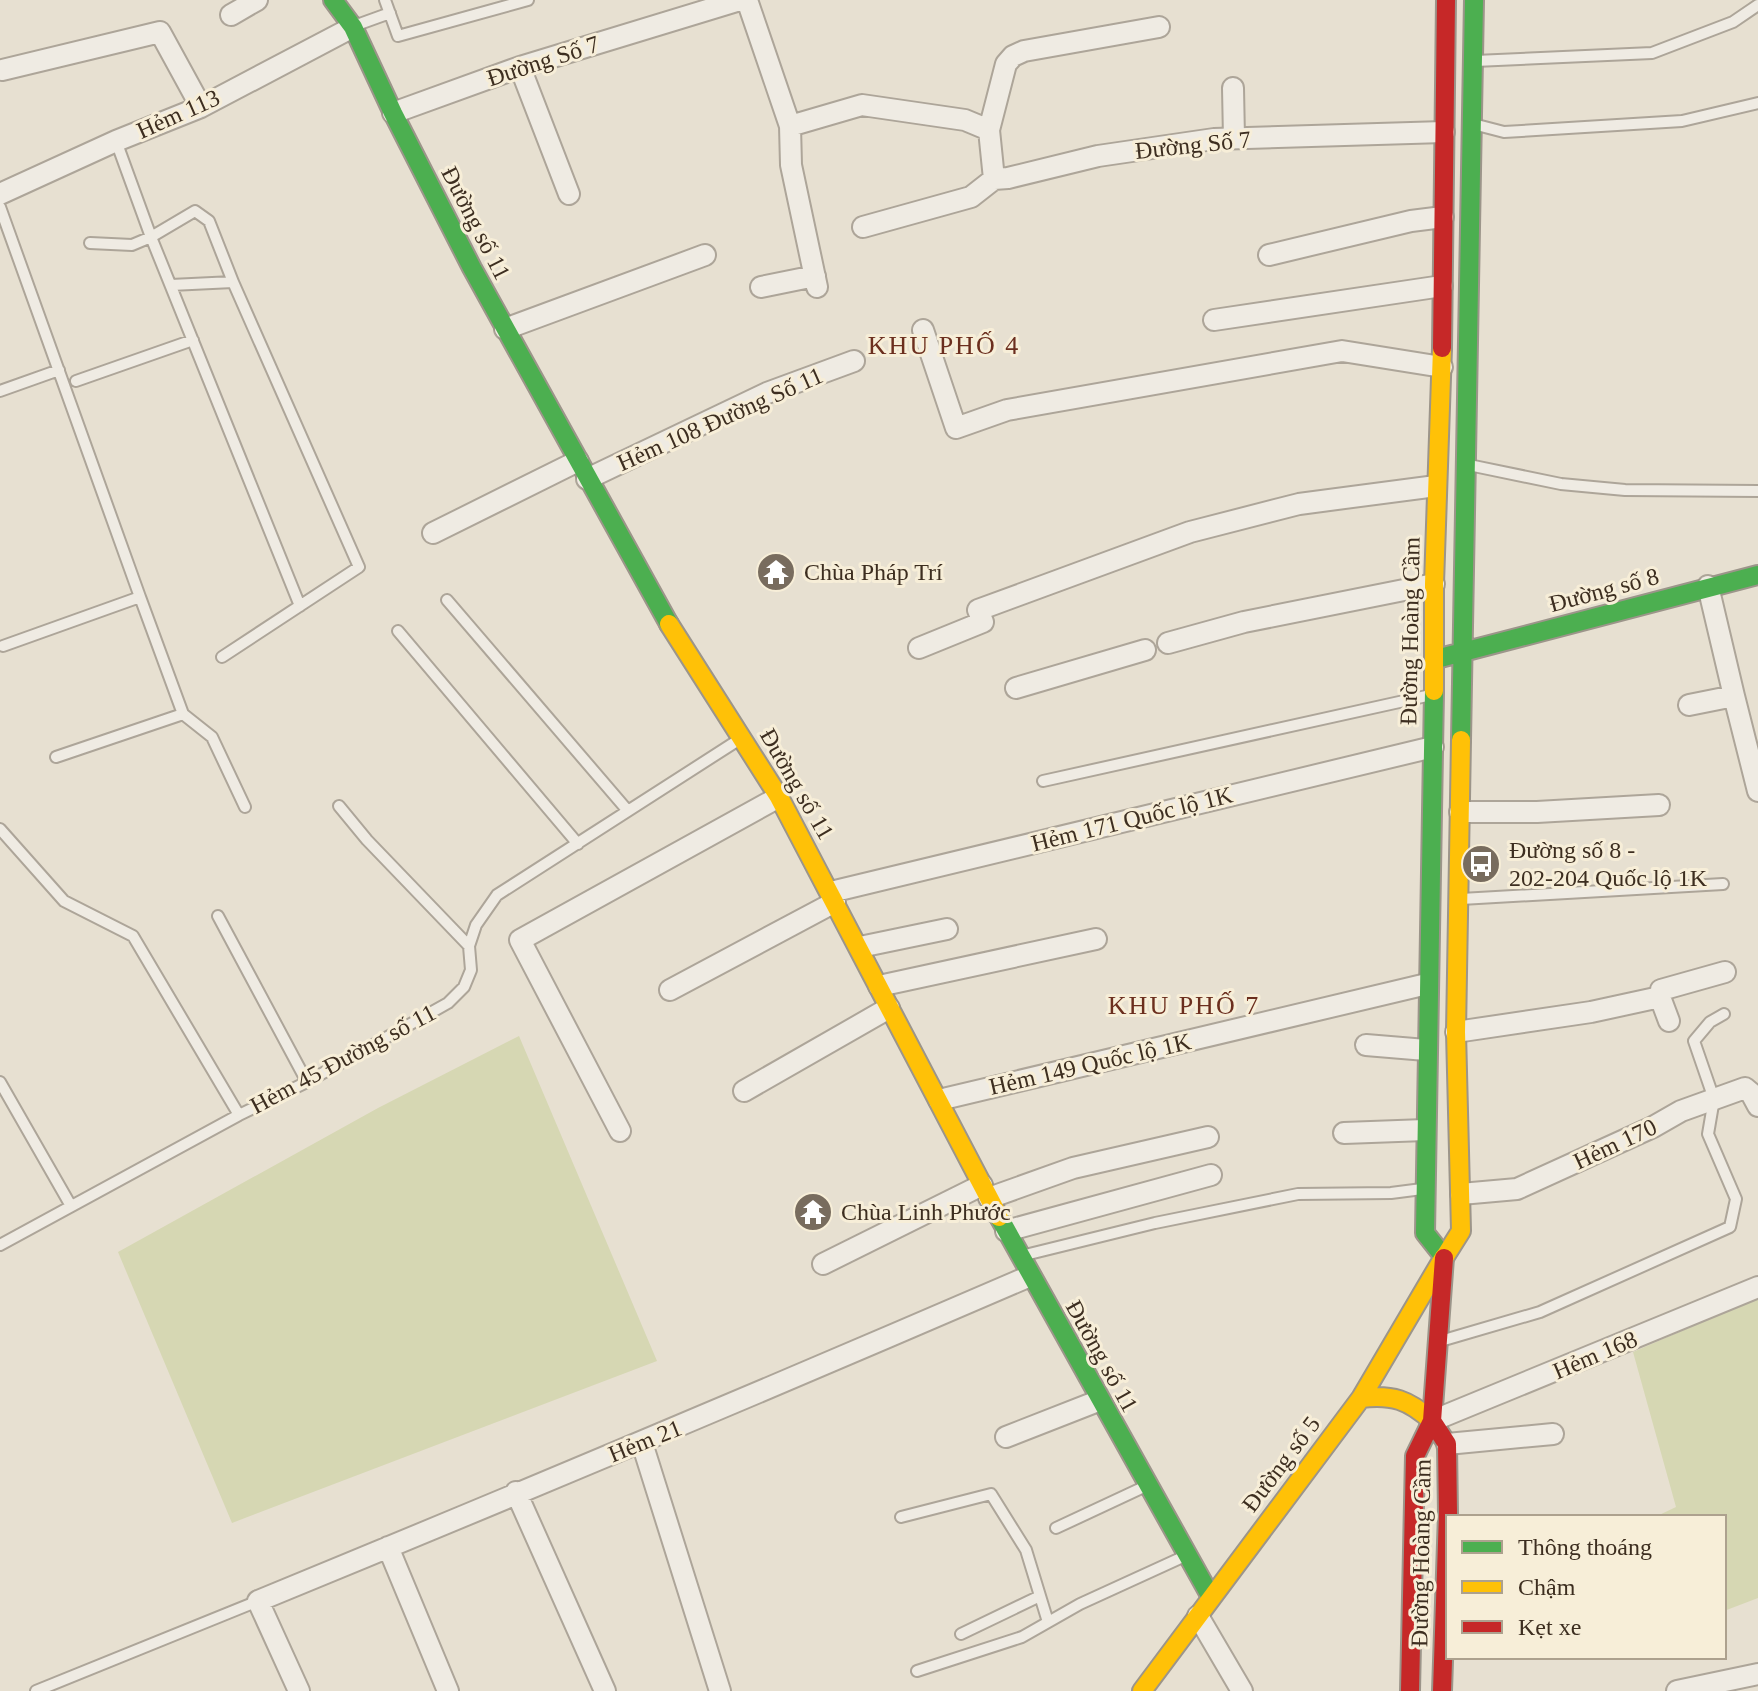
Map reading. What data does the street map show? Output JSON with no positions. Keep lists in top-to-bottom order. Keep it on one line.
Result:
{"streets":{"main road":["Đường số 11","Đường số 8","Đường Hoàng Cầm","Đường số 5"],"street":["Đường Số 7","Hẻm 113","Hẻm 108 Đường Số 11","Hẻm 171 Quốc lộ 1K","Hẻm 149 Quốc lộ 1K","Hẻm 170","Hẻm 168","Hẻm 21"],"lane":["Hẻm 45 Đường số 11"]},"crossings":[["Đường Số 7","Đường số 11"],["Đường Số 7","Đường Hoàng Cầm"],["Hẻm 113","Đường số 11"],["Đường số 11","Hẻm 108 Đường Số 11"],["Đường số 11","Hẻm 171 Quốc lộ 1K"],["Đường số 11","Hẻm 45 Đường số 11"],["Đường số 11","Hẻm 149 Quốc lộ 1K"],["Đường số 11","Hẻm 21"],["Đường số 11","Đường số 5"],["Đường số 8","Đường Hoàng Cầm"],["Đường Hoàng Cầm","Hẻm 171 Quốc lộ 1K"],["Đường Hoàng Cầm","Hẻm 149 Quốc lộ 1K"],["Đường Hoàng Cầm","Hẻm 170"],["Đường Hoàng Cầm","Hẻm 168"],["Đường Hoàng Cầm","Đường số 5"]],"districts":["KHU PHỐ 4","KHU PHỐ 7"],"places":{"temple":["Chùa Pháp Trí","Chùa Linh Phước"],"bus stop":["Đường số 8 - 202-204 Quốc lộ 1K"]},"legend":["Thông thoáng","Chậm","Kẹt xe"]}
